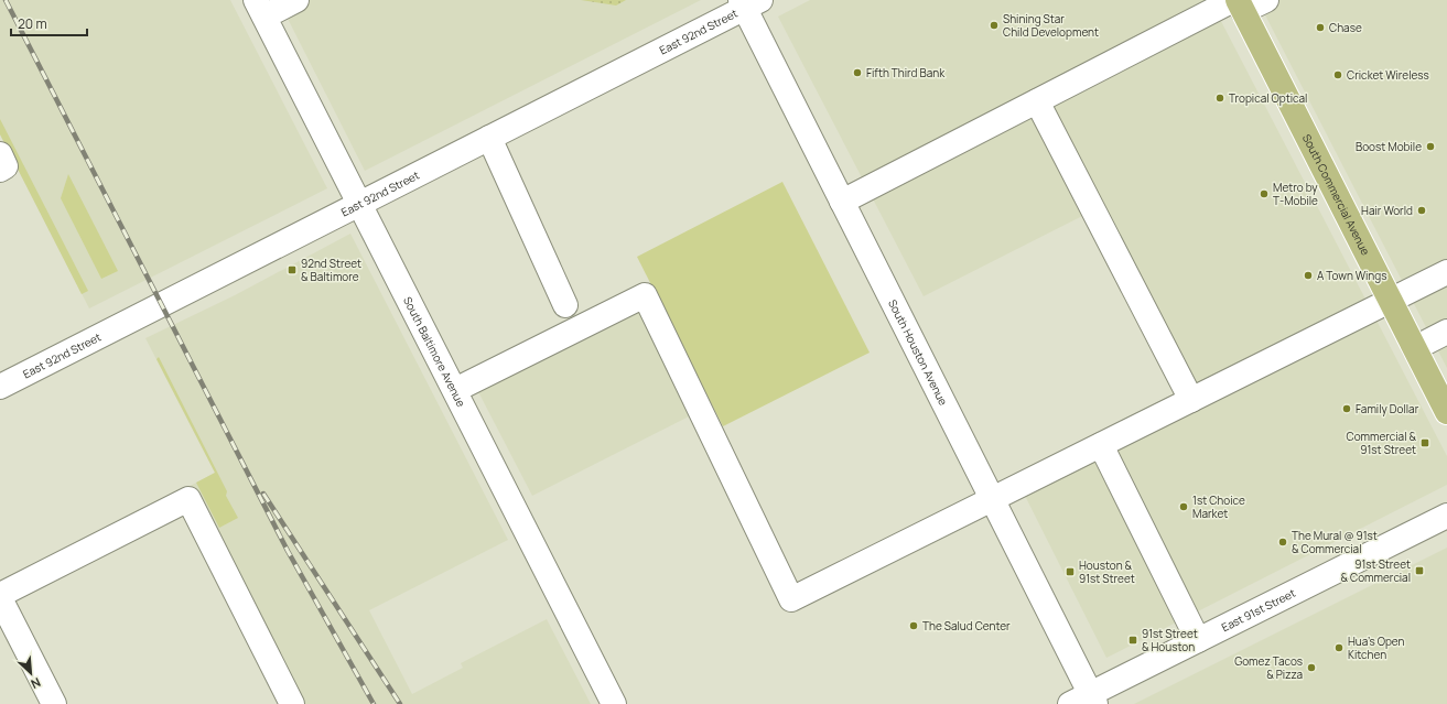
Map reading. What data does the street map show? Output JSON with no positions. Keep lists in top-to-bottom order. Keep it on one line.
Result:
{"streets":{"main road":["South Commercial Avenue"],"street":["East 92nd Street","South Baltimore Avenue","South Houston Avenue","East 91st Street"]},"crossings":[["East 92nd Street","South Baltimore Avenue"],["East 92nd Street","South Houston Avenue"],["South Houston Avenue","East 91st Street"]],"places":{"other":["Shining Star Child Development","Chase","Fifth Third Bank","Cricket Wireless","Tropical Optical","Boost Mobile","Metro by T-Mobile","Hair World","A Town Wings","Family Dollar","1st Choice Market","The Mural @ 91st & Commercial","The Salud Center","Hua's Open Kitchen","Gomez Tacos & Pizza"],"transit":["92nd Street & Baltimore","Commercial & 91st Street","91st Street & Commercial","Houston & 91st Street","91st Street & Houston"]},"scale_bar":"20 m","north":"bottom right"}
